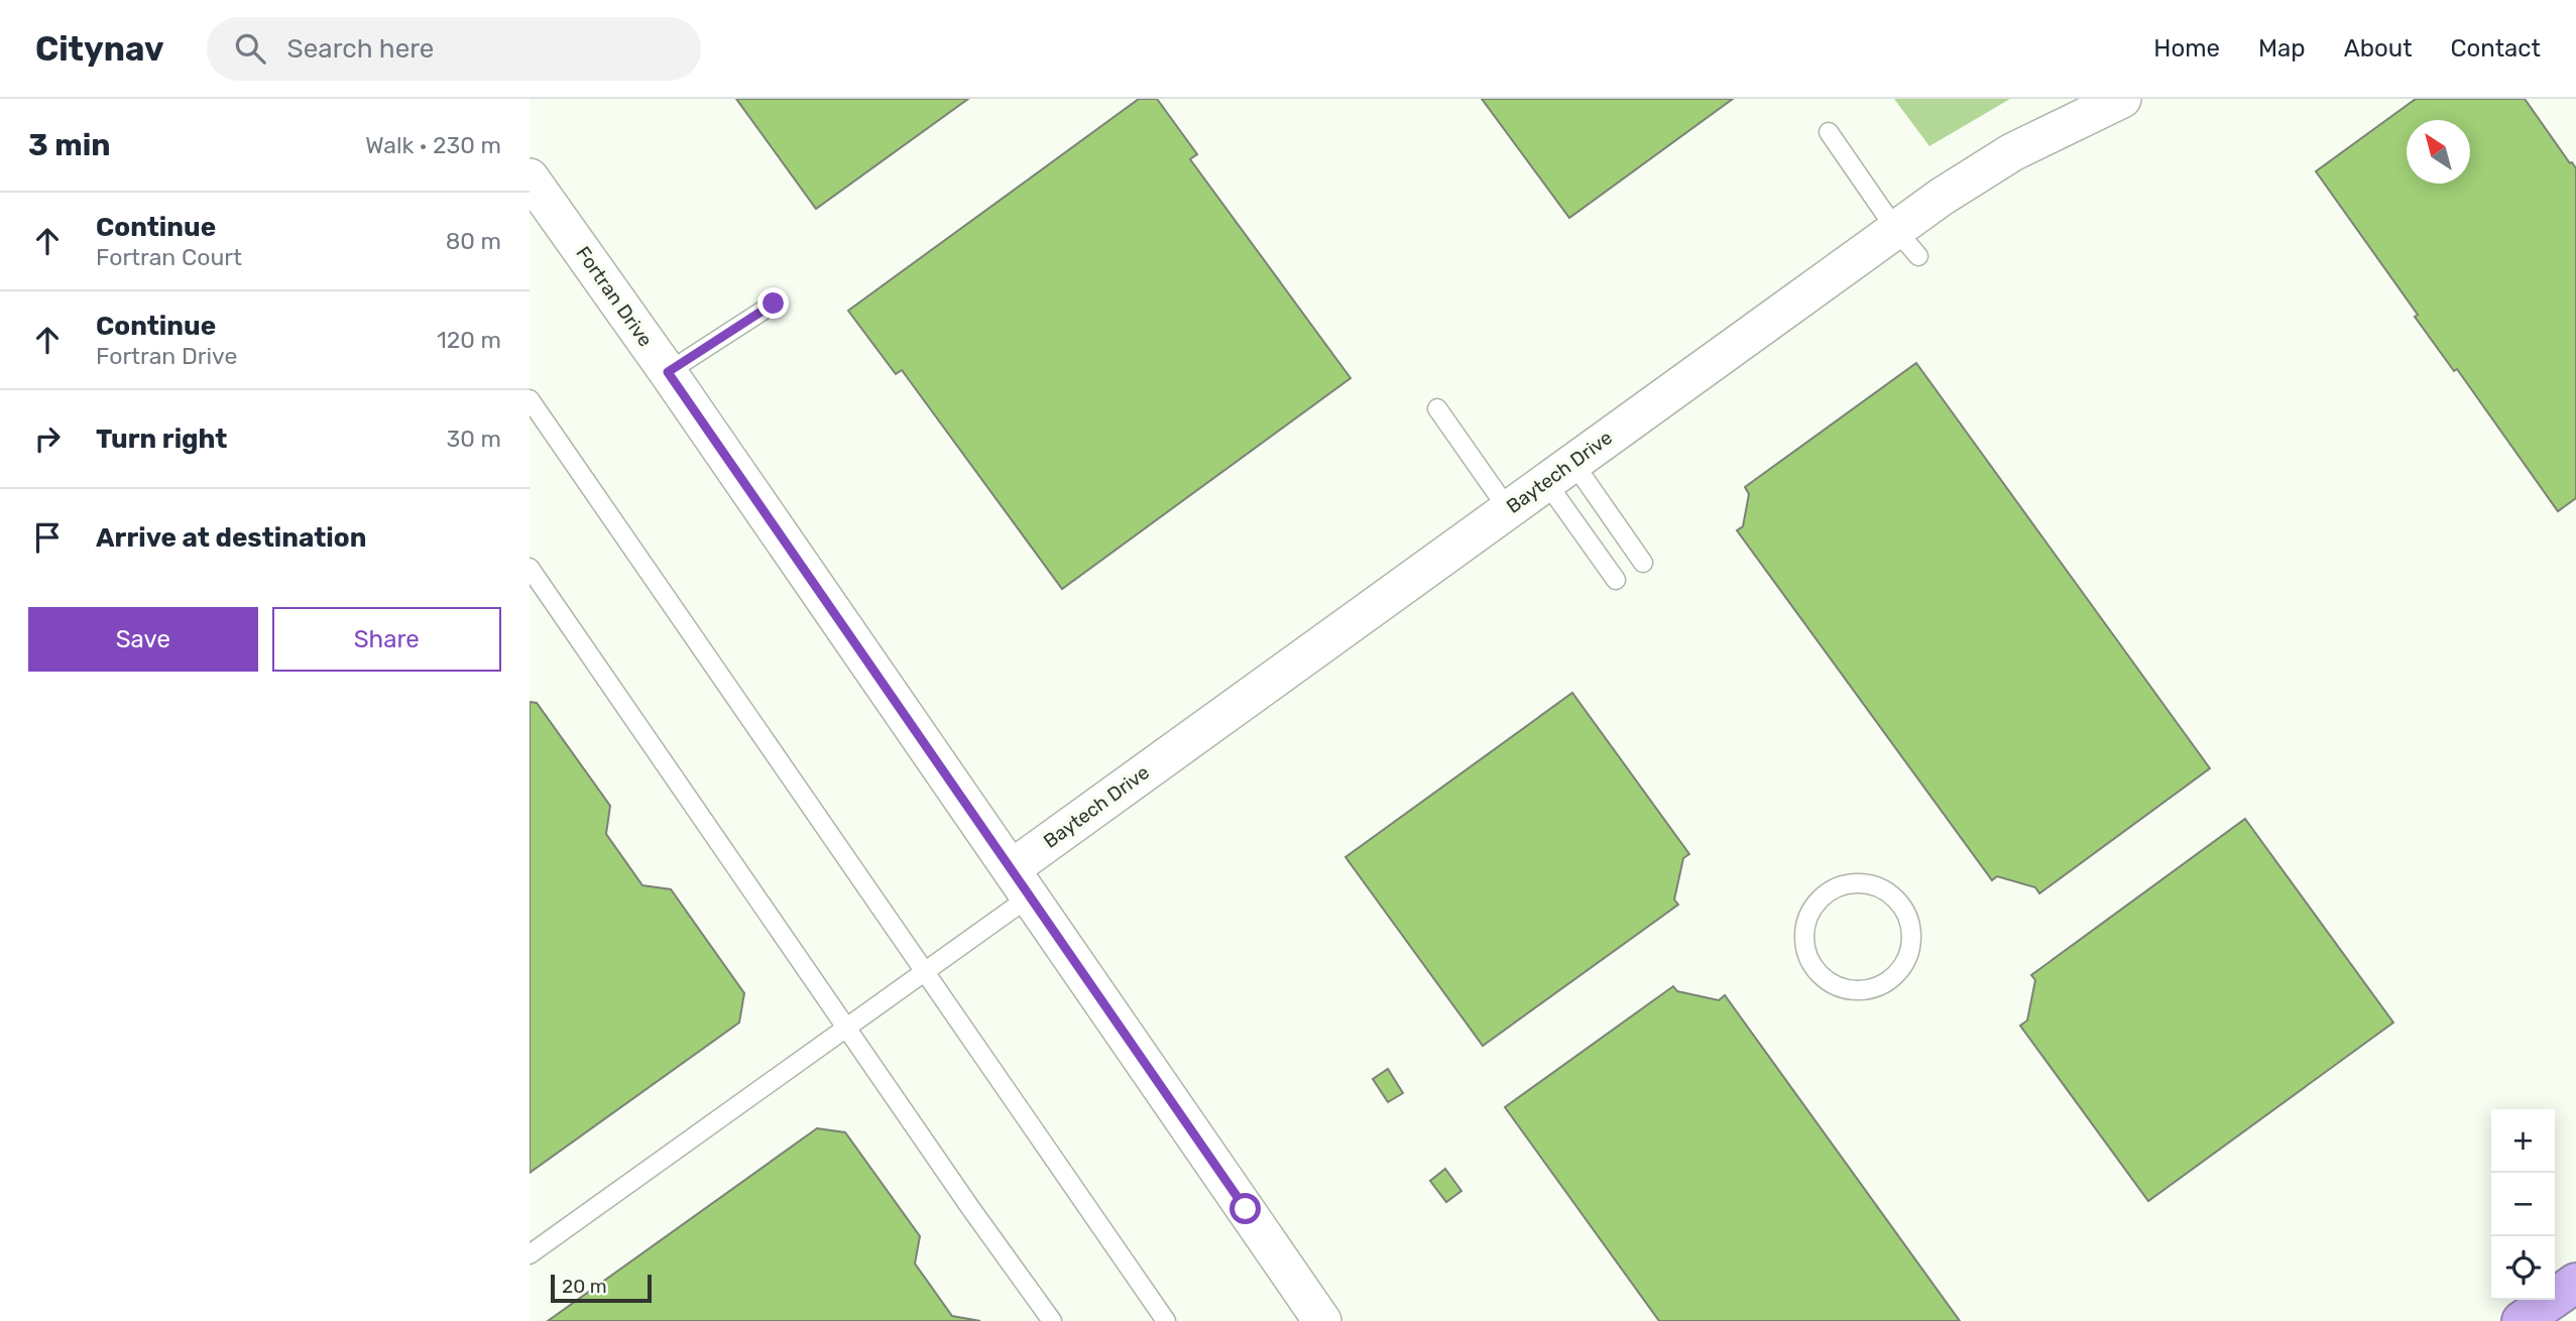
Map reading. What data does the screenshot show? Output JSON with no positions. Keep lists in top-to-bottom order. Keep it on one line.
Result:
{"streets":{"street":["Fortran Drive","Baytech Drive"]},"crossings":[["Fortran Drive","Baytech Drive"]],"scale_bar":"20 m","north":"top left","page":{"header":"Citynav","search":"Search here","nav":["Home","Map","About","Contact"],"heading":["3 min","Walk · 230 m"],"list":[["Continue","Fortran Court","80 m"],["Continue","Fortran Drive","120 m"],["Turn right","30 m"],"Arrive at destination"],"buttons":["Save","Share"],"map_buttons":["+","−"],"scale":"20 m"}}
